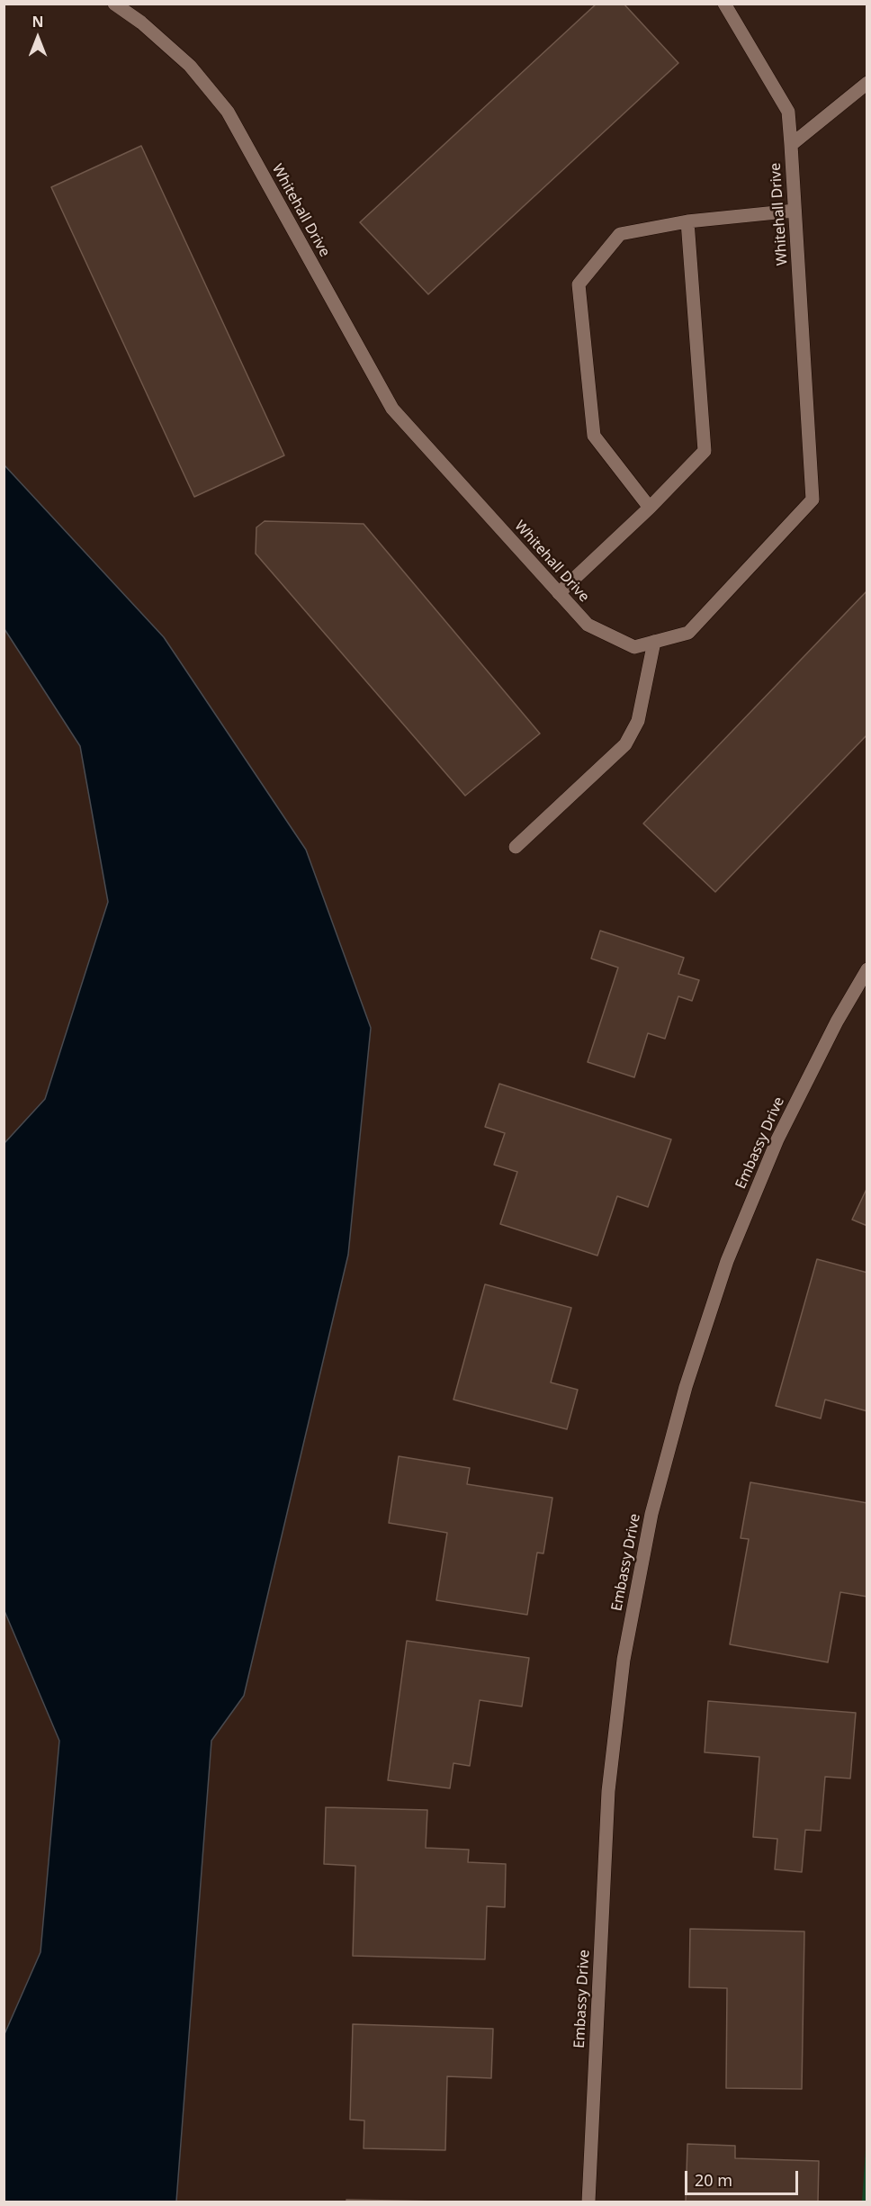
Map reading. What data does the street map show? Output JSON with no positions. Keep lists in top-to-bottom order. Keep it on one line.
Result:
{"streets":{"street":["Whitehall Drive","Embassy Drive"]},"scale_bar":"20 m","north":"top"}
